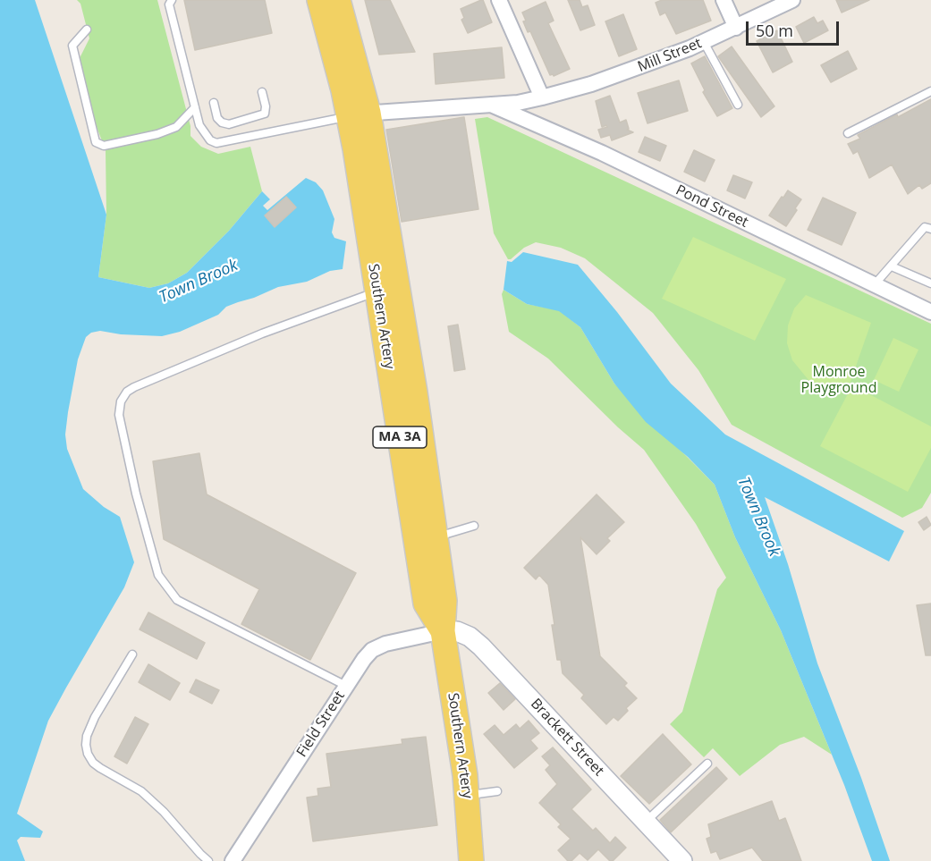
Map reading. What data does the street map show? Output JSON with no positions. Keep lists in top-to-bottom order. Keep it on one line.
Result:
{"streets":{"main road":["Southern Artery","MA 3A"],"street":["Mill Street","Pond Street","Field Street","Brackett Street"]},"crossings":[["Mill Street","Pond Street"],["Pond Street","Southern Artery"],["Southern Artery","Field Street"],["Southern Artery","Brackett Street"],["Field Street","Brackett Street"]],"water":["Town Brook"],"parks":["Monroe Playground"],"scale_bar":"50 m"}
